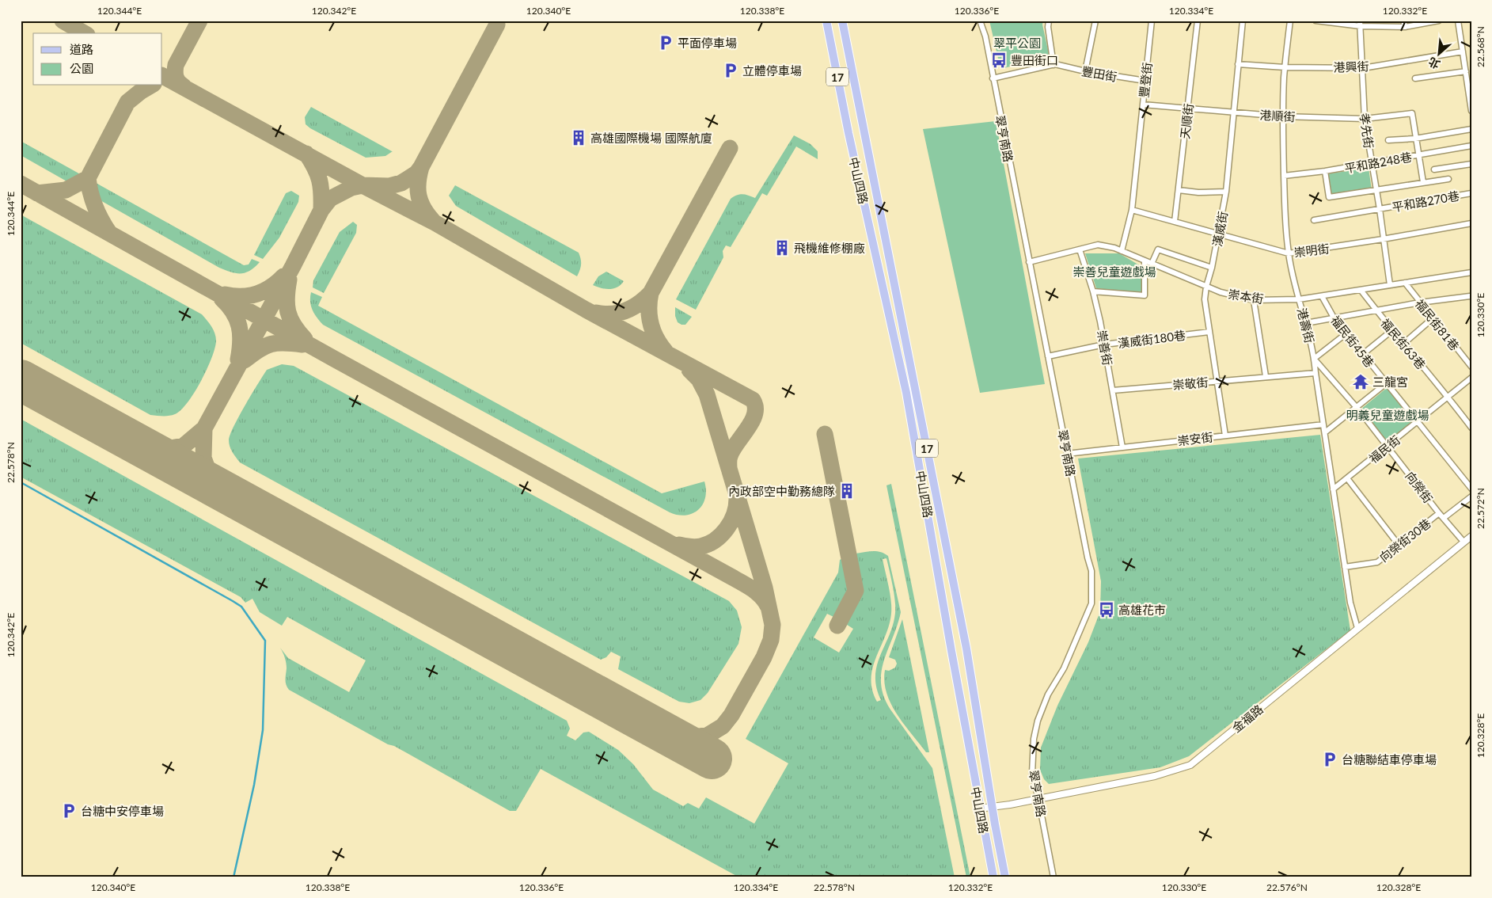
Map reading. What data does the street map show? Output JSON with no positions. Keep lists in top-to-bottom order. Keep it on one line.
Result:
{"streets":{"main road":["17","中山四路"],"street":["港興街","豐田街","豐登街","港順街","天順街","孝先街","翠亨南路","平和路248巷","平和路270巷","漢威街","崇明街","崇本街","福民街81巷","港壽街","漢威街180巷","福民街45巷","福民街63巷","崇善街","崇敬街","崇安街","福民街","向榮街","向榮街30巷","金福路"]},"crossings":[["港興街","孝先街"],["港興街","漢威街"],["港興街","港壽街"],["豐田街","豐登街"],["豐田街","翠亨南路"],["豐登街","港順街"],["豐登街","崇明街"],["豐登街","崇本街"],["港順街","天順街"],["港順街","孝先街"],["港順街","漢威街"],["港順街","港壽街"],["天順街","崇明街"],["孝先街","平和路248巷"],["孝先街","平和路270巷"],["孝先街","崇明街"],["孝先街","崇本街"],["翠亨南路","崇本街"],["翠亨南路","漢威街180巷"],["翠亨南路","崇安街"],["翠亨南路","金福路"],["平和路248巷","港壽街"],["中山四路","金福路"],["漢威街","崇明街"],["漢威街","崇本街"],["漢威街","漢威街180巷"],["漢威街","崇敬街"],["漢威街","崇安街"],["崇明街","港壽街"],["崇本街","福民街81巷"],["崇本街","港壽街"],["崇本街","福民街45巷"],["崇本街","福民街63巷"],["崇本街","崇善街"],["港壽街","崇敬街"],["港壽街","崇安街"],["港壽街","福民街"],["港壽街","向榮街"],["港壽街","向榮街30巷"],["港壽街","金福路"],["漢威街180巷","崇善街"],["福民街45巷","福民街"],["福民街63巷","福民街"],["崇善街","崇敬街"],["崇善街","崇安街"],["福民街","向榮街"],["向榮街","向榮街30巷"],["向榮街","金福路"]],"parks":["翠平公園","崇善兒童遊戲場","明義兒童遊戲場"],"places":{"parking":["平面停車場","立體停車場","台糖聯結車停車場","台糖中安停車場"],"bus stop":["豐田街口","高雄花市"],"building":["高雄國際機場 國際航廈","飛機維修棚廠","內政部空中勤務總隊"],"temple":["三龍宮"]},"legend":["道路","公園"],"north":"bottom left","coordinates":["120.344°E","120.342°E","120.340°E","120.338°E","120.336°E","120.334°E","120.332°E","22.568°N","120.330°E","22.578°N","22.572°N","120.328°E","22.576°N"]}
